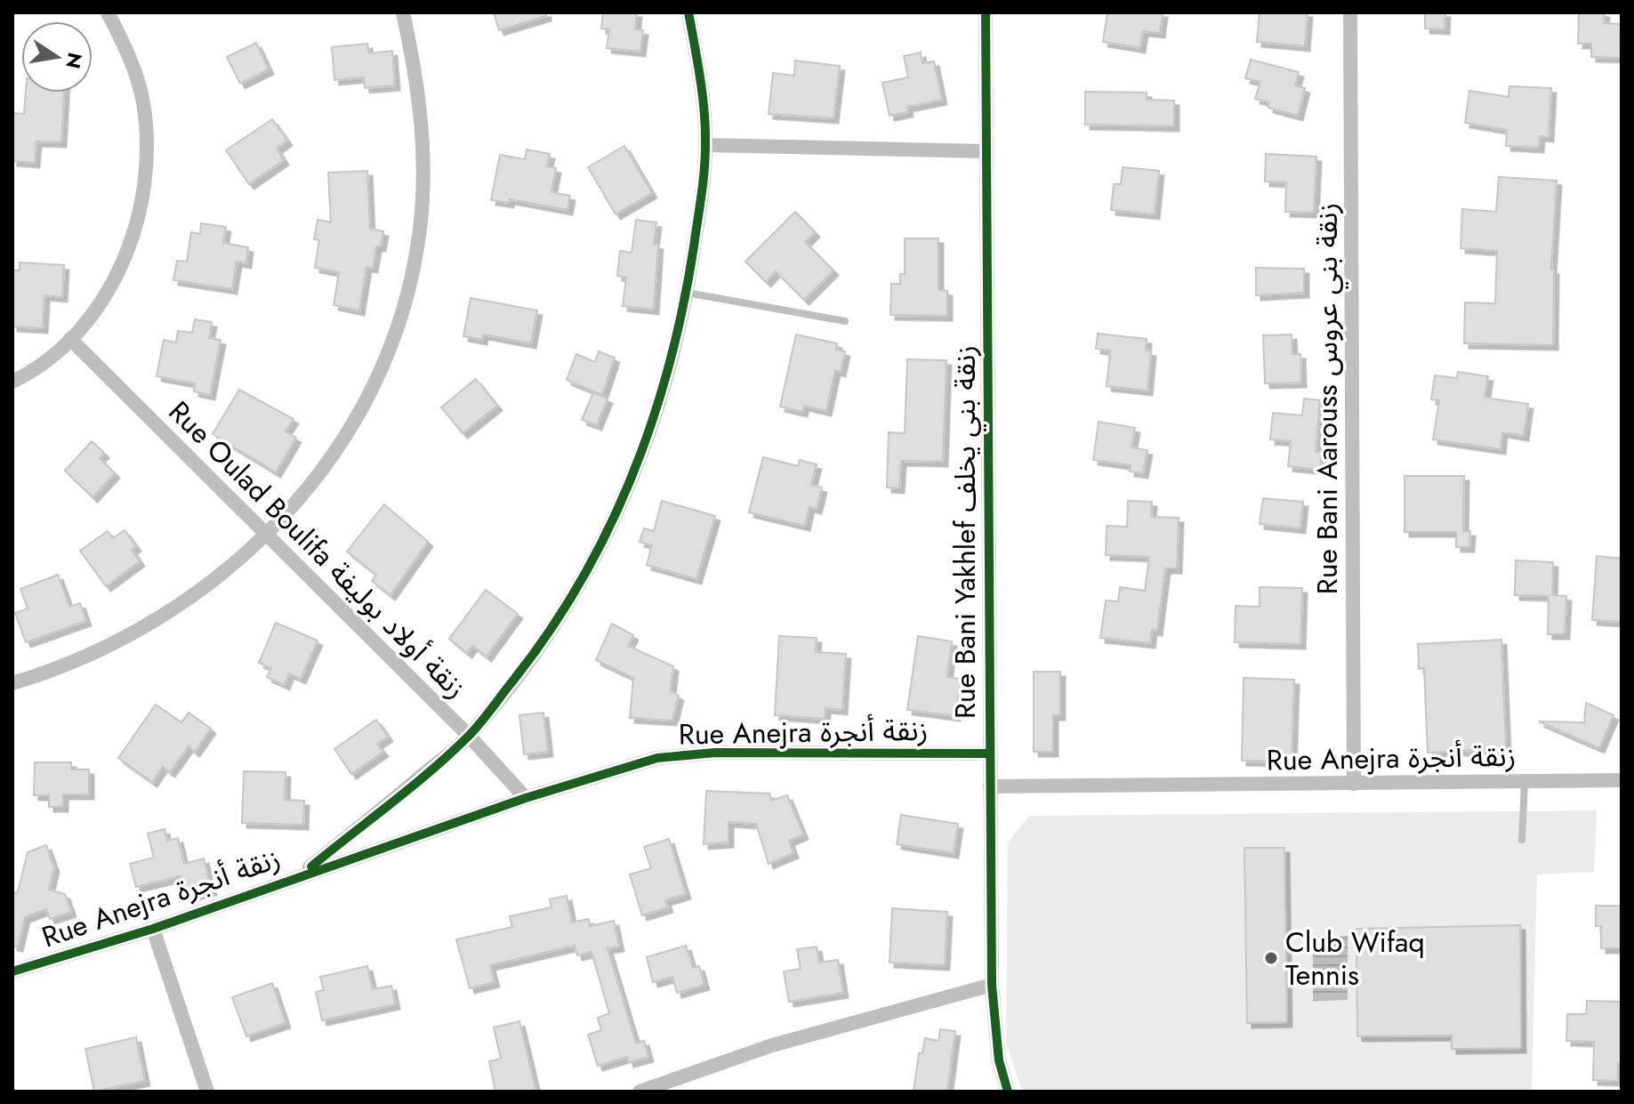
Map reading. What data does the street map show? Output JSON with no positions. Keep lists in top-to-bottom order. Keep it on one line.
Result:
{"streets":{"street":["Rue Bani Aarouss زنقة بني عروس","Rue Bani Yakhlef زنقة بني يخلف","Rue Oulad Boulifa زنقة أولاد بوليفة","Rue Anejra زنقة أنجرة"]},"crossings":[["Rue Bani Aarouss زنقة بني عروس","Rue Anejra زنقة أنجرة"],["Rue Bani Yakhlef زنقة بني يخلف","Rue Anejra زنقة أنجرة"],["Rue Oulad Boulifa زنقة أولاد بوليفة","Rue Anejra زنقة أنجرة"]],"places":["Club Wifaq Tennis"],"north":"right"}
